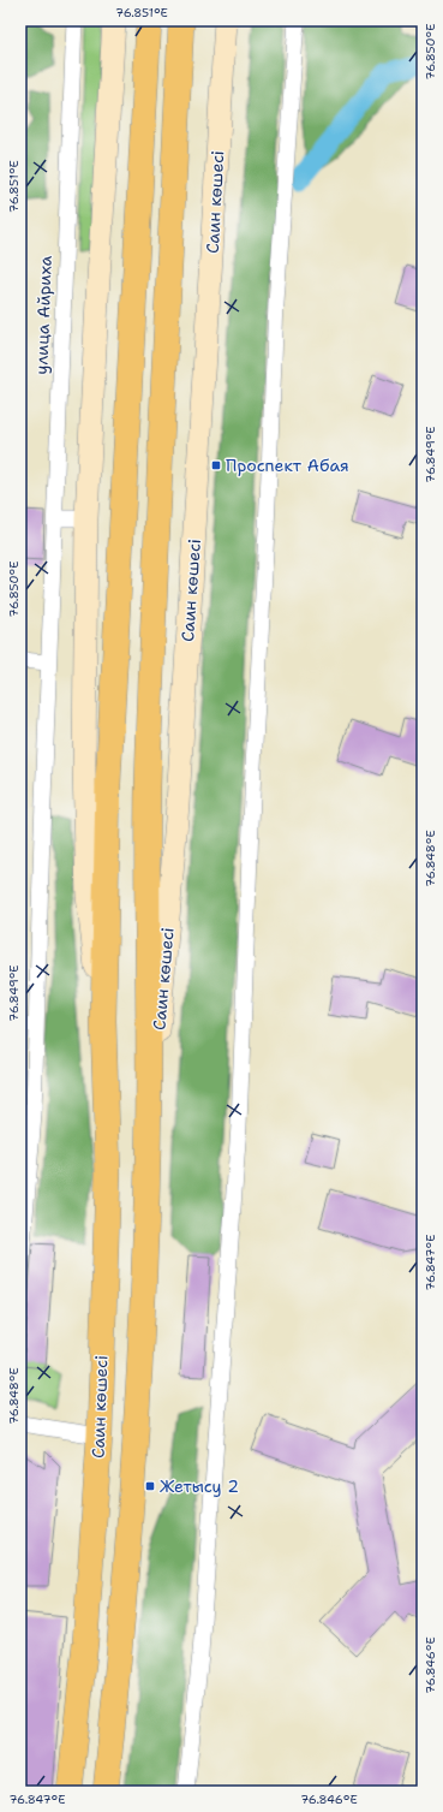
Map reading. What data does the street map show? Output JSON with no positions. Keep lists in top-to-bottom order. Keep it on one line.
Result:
{"streets":{"main road":["Саин көшесі"],"street":["улица Айриха"]},"places":{"transit":["Проспект Абая","Жетысу 2"]},"coordinates":["76.851°E","76.850°E","76.849°E","76.848°E","76.847°E","76.846°E"]}
